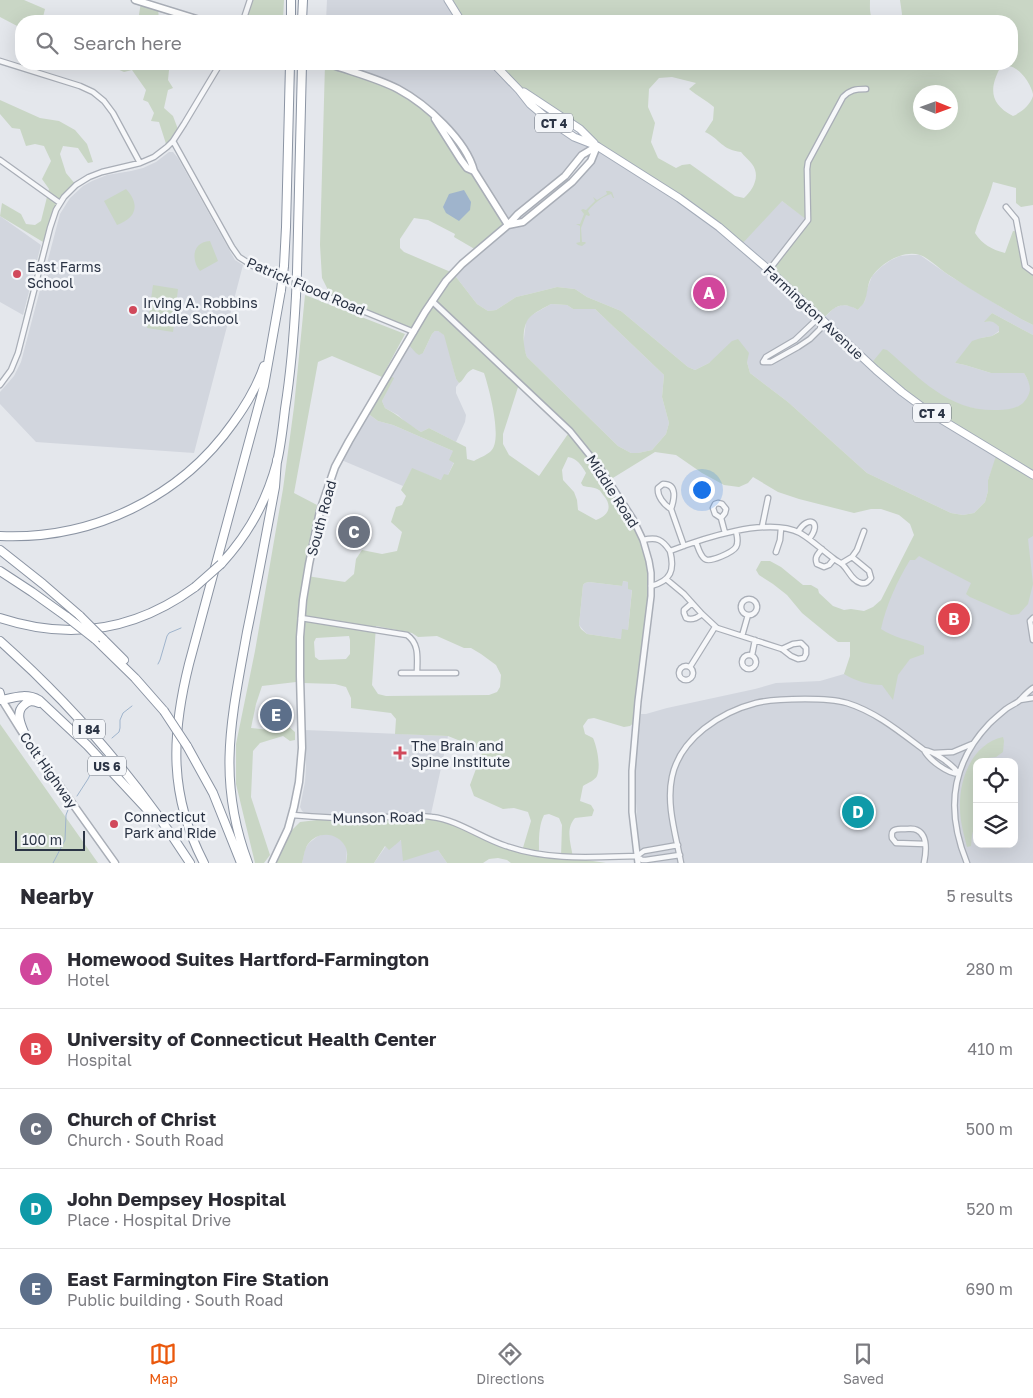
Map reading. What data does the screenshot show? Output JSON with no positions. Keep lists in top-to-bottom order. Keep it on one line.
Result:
{"streets":{"highway":["I 84","US 6"],"main road":["CT 4","Farmington Avenue","South Road","Colt Highway"],"street":["Patrick Flood Road","Middle Road","Munson Road"]},"crossings":[["Patrick Flood Road","South Road"],["Farmington Avenue","South Road"],["Middle Road","South Road"],["Middle Road","Munson Road"],["South Road","Munson Road"],["I 84","US 6"],["US 6","Colt Highway"]],"places":{"other":["East Farms School","Irving A. Robbins Middle School","Connecticut Park and Ride"],"health":["The Brain and Spine Institute"]},"scale_bar":"100 m","north":"right","page":{"search":"Search here","pins":["A","C","B","E","D"],"scale":"100 m","heading":["Nearby","5 results"],"list":[{"mark":"A","name":"Homewood Suites Hartford-Farmington","note":"Hotel","value":"280 m"},{"mark":"B","name":"University of Connecticut Health Center","note":"Hospital","value":"410 m"},{"mark":"C","name":"Church of Christ","note":"Church · South Road","value":"500 m"},{"mark":"D","name":"John Dempsey Hospital","note":"Place · Hospital Drive","value":"520 m"},{"mark":"E","name":"East Farmington Fire Station","note":"Public building · South Road","value":"690 m"}],"nav":["Map","Directions","Saved"]}}
